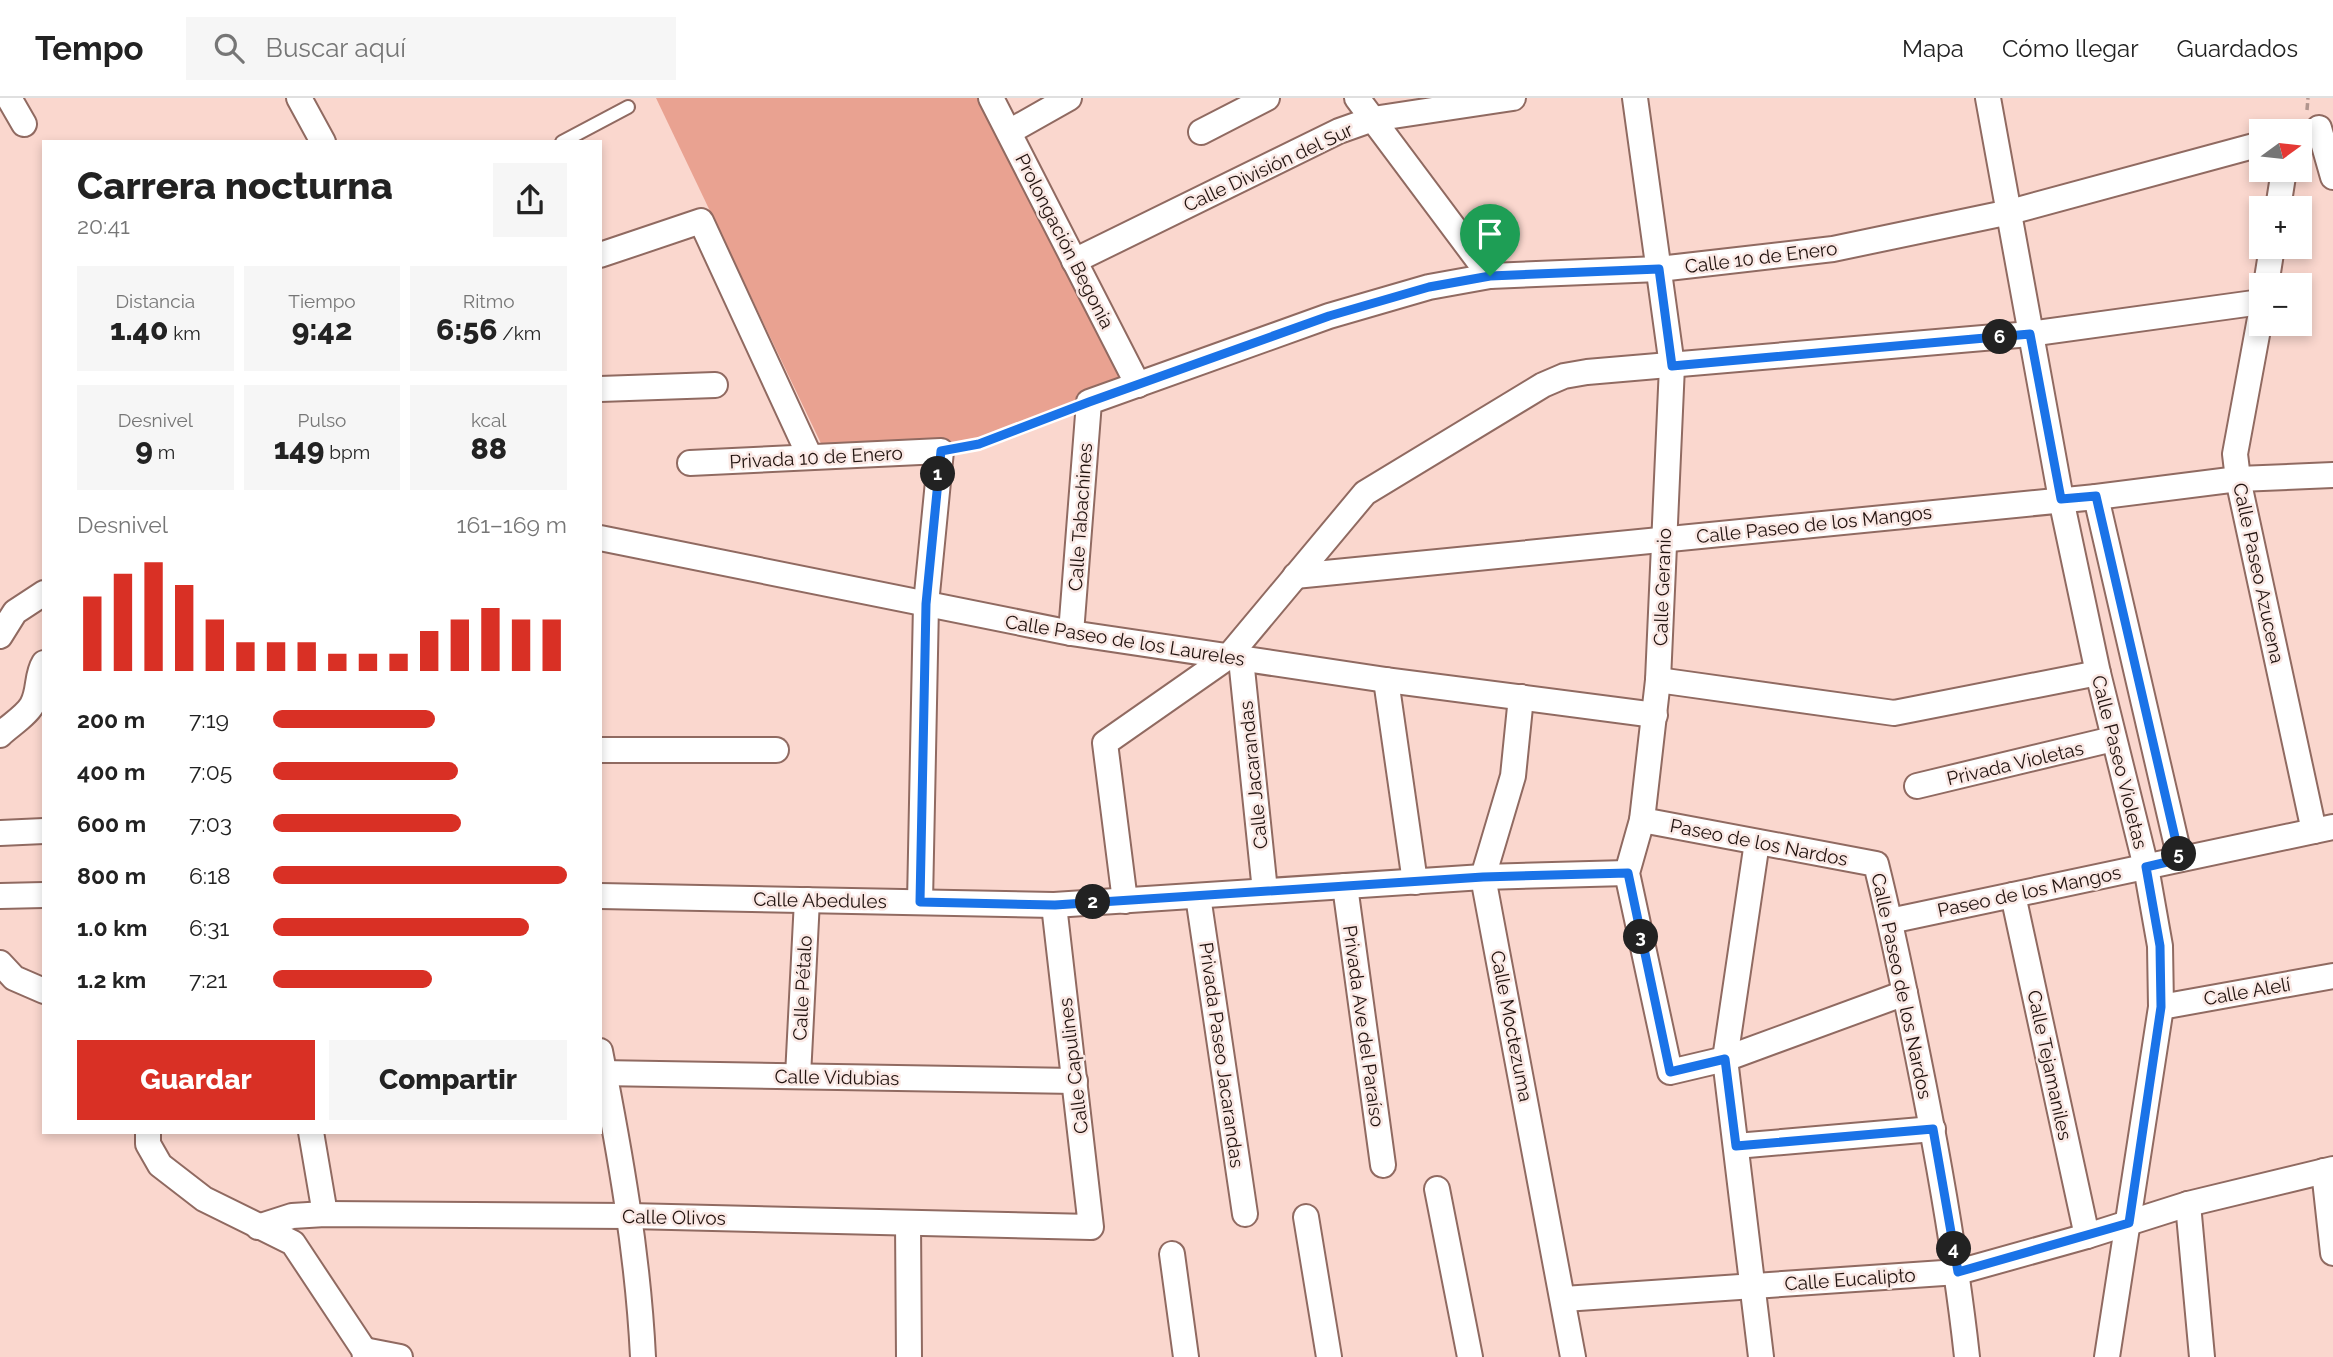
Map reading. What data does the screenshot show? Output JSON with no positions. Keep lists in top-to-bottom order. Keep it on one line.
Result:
{"streets":{"street":["Calle División del Sur","Prolongación Begonia","Calle 10 de Enero","Privada 10 de Enero","Calle Tabachines","Calle Paseo de los Mangos","Calle Paseo Azucena","Calle Geranio","Calle Paseo de los Laureles","Calle Paseo Violetas","Privada Violetas","Calle Jacarandas","Paseo de los Nardos","Paseo de los Mangos","Calle Abedules","Calle Paseo de los Nardos","Calle Pétalo","Calle Alelí","Privada Ave del Paraíso","Calle Moctezuma","Privada Paseo Jacarandas","Calle Tejamaniles","Calle Capulines","Calle Vidubias","Calle Olivos","Calle Eucalipto"]},"crossings":[["Calle División del Sur","Prolongación Begonia"],["Prolongación Begonia","Calle 10 de Enero"],["Calle 10 de Enero","Calle Tabachines"],["Calle 10 de Enero","Calle Geranio"],["Calle 10 de Enero","Calle Paseo Violetas"],["Calle Tabachines","Calle Paseo de los Laureles"],["Calle Paseo de los Mangos","Calle Paseo Azucena"],["Calle Paseo de los Mangos","Calle Geranio"],["Calle Paseo de los Mangos","Calle Paseo Violetas"],["Calle Paseo Azucena","Paseo de los Mangos"],["Calle Geranio","Calle Paseo de los Laureles"],["Calle Geranio","Paseo de los Nardos"],["Calle Geranio","Calle Abedules"],["Calle Paseo de los Laureles","Calle Jacarandas"],["Calle Paseo de los Laureles","Calle Moctezuma"],["Calle Paseo Violetas","Privada Violetas"],["Calle Paseo Violetas","Paseo de los Mangos"],["Calle Paseo Violetas","Calle Alelí"],["Calle Paseo Violetas","Calle Eucalipto"],["Calle Jacarandas","Calle Abedules"],["Paseo de los Nardos","Calle Paseo de los Nardos"],["Paseo de los Mangos","Calle Paseo de los Nardos"],["Paseo de los Mangos","Calle Tejamaniles"],["Calle Abedules","Calle Pétalo"],["Calle Abedules","Privada Ave del Paraíso"],["Calle Abedules","Calle Moctezuma"],["Calle Abedules","Privada Paseo Jacarandas"],["Calle Abedules","Calle Capulines"],["Calle Paseo de los Nardos","Calle Eucalipto"],["Calle Pétalo","Calle Vidubias"],["Calle Moctezuma","Calle Eucalipto"],["Calle Tejamaniles","Calle Eucalipto"],["Calle Capulines","Calle Vidubias"],["Calle Capulines","Calle Olivos"]],"north":"right","page":{"header":"Tempo","search":"Buscar aquí","nav":["Mapa","Cómo llegar","Guardados"],"map_buttons":["+","−"],"heading":["Carrera nocturna","20:41"],"stats":[["Distancia","1.40 km"],["Tiempo","9:42"],["Ritmo","6:56 /km"],["Desnivel","9 m"],["Pulso","149 bpm"],["kcal","88"]],"pins":["6","1","5","2","3","4"],"chart":["Desnivel","161–169 m"],"list":[{"name":"200 m","note":"7:19"},{"name":"400 m","note":"7:05"},{"name":"600 m","note":"7:03"},{"name":"800 m","note":"6:18"},{"name":"1.0 km","note":"6:31"},{"name":"1.2 km","note":"7:21"}],"buttons":["Guardar","Compartir"]}}
